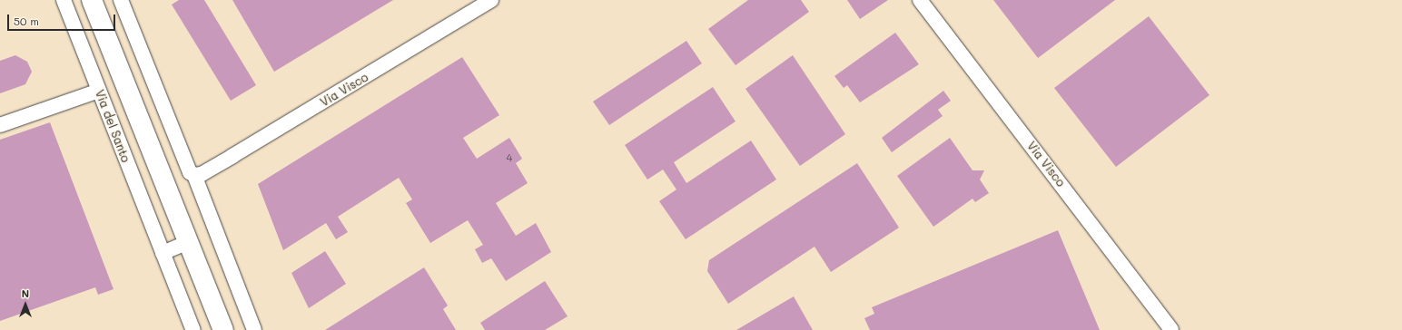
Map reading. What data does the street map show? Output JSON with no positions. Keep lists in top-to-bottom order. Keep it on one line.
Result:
{"streets":{"street":["Via Visco","Via del Santo"]},"house_numbers":["4"],"scale_bar":"50 m","north":"top"}
